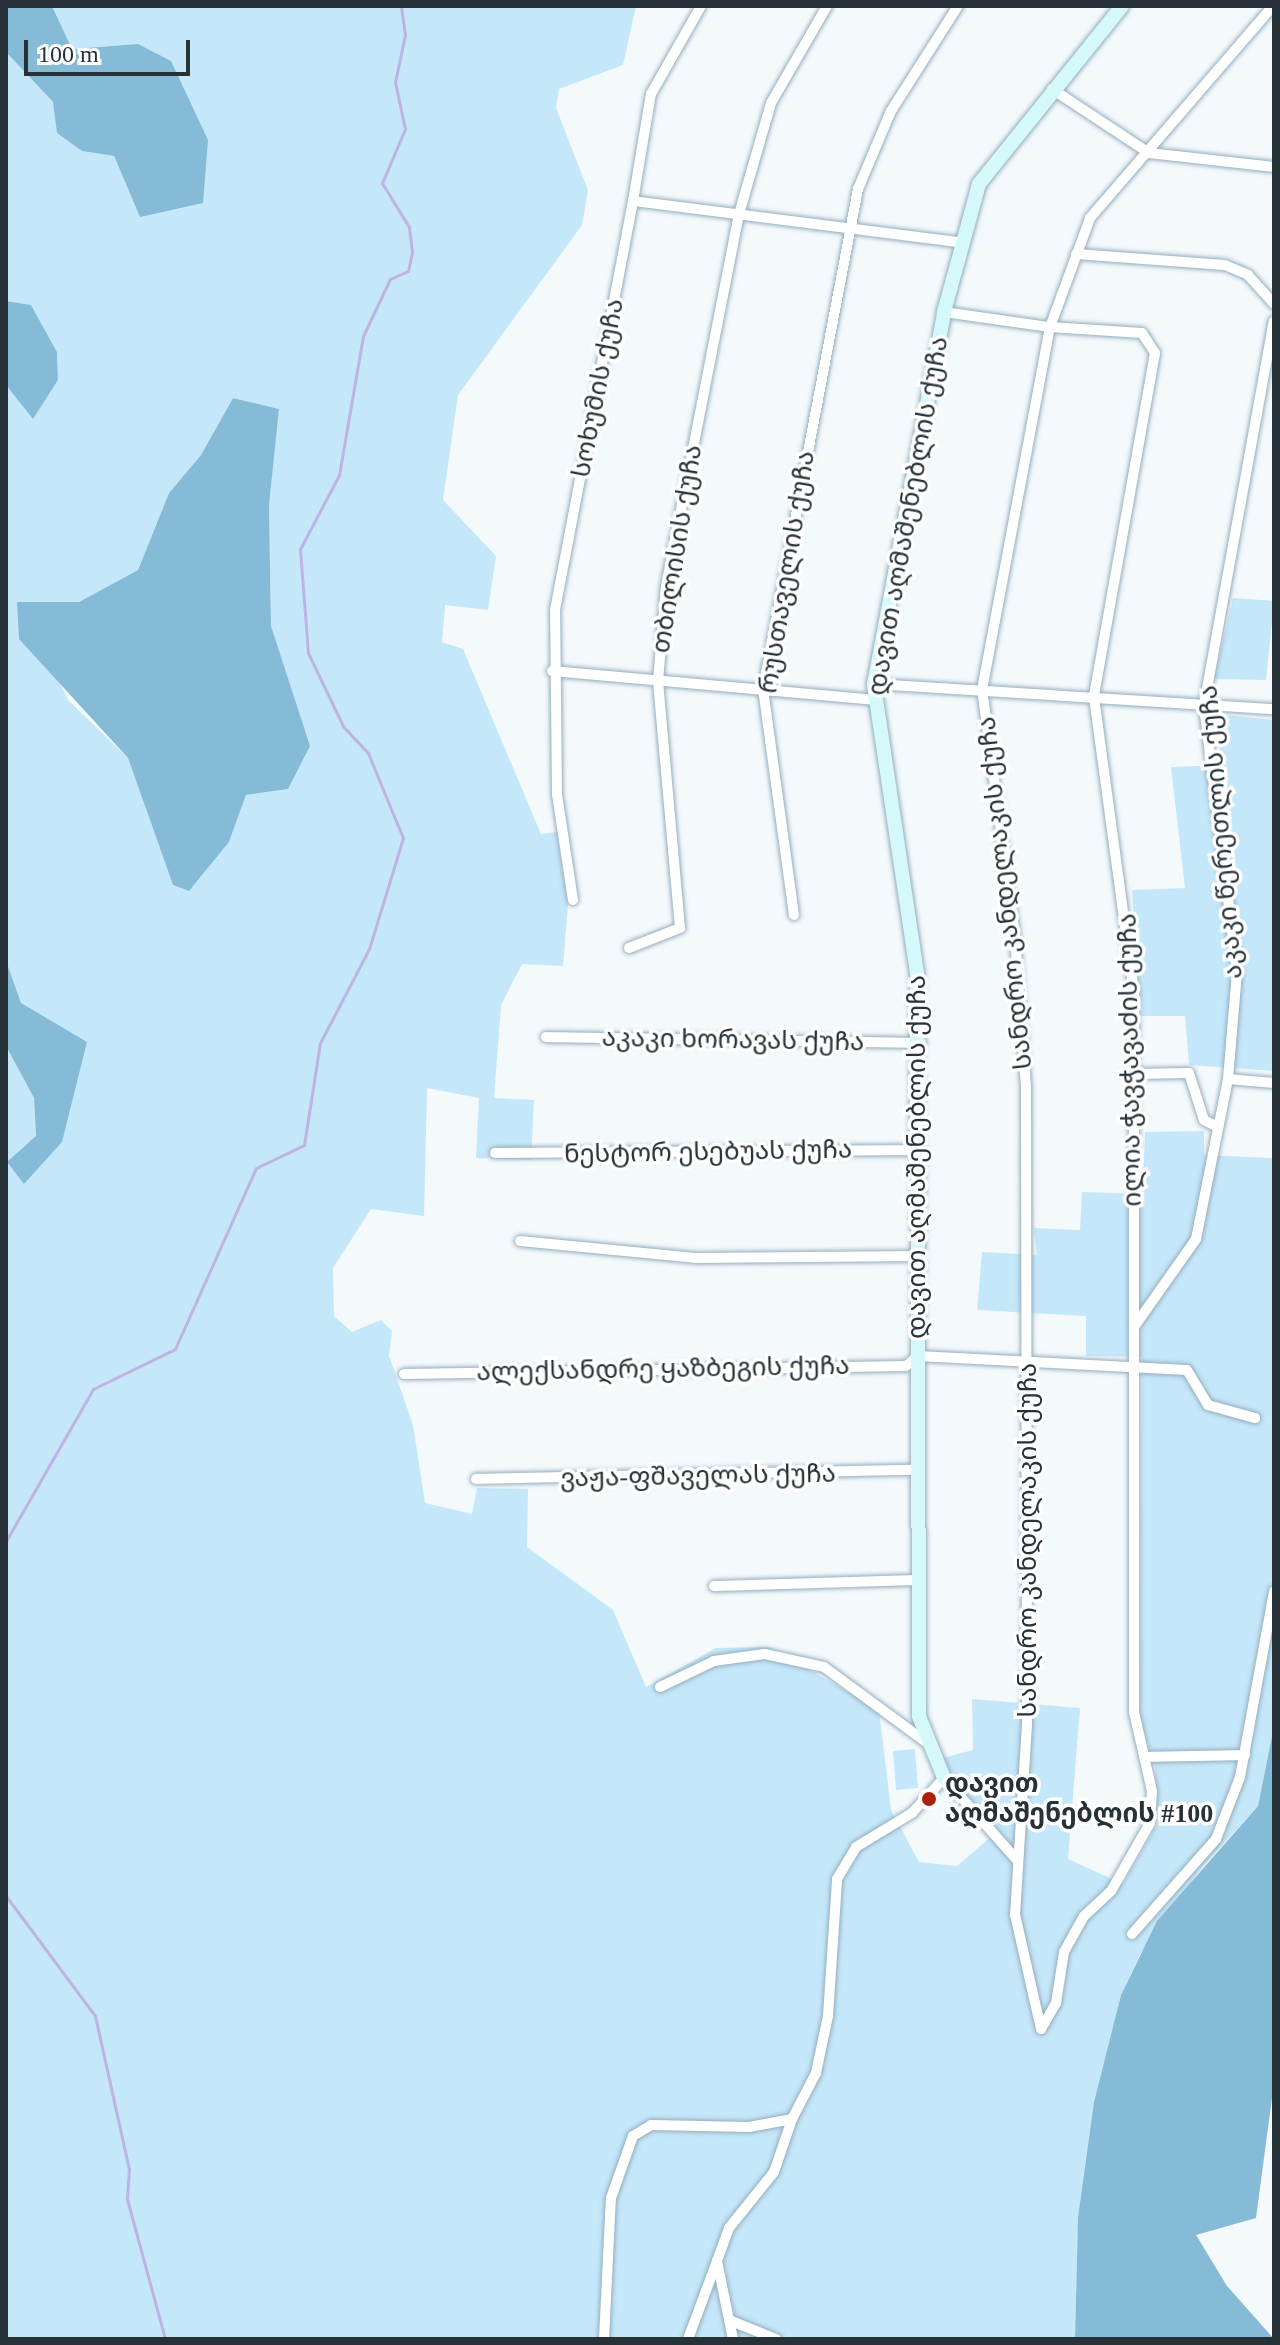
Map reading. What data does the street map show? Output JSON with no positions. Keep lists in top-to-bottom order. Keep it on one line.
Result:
{"streets":{"street":["სოხუმის ქუჩა","დავით აღმაშენებლის ქუჩა","თბილისის ქუჩა","რუსთაველის ქუჩა","აკაკი წერეთლის ქუჩა","სანდრო კანდელაკის ქუჩა","აკაკი ხორავას ქუჩა","ილია ჭავჭავაძის ქუჩა","ნესტორ ესებუას ქუჩა","ალექსანდრე ყაზბეგის ქუჩა","ვაჟა-ფშაველას ქუჩა"]},"crossings":[["დავით აღმაშენებლის ქუჩა","სანდრო კანდელაკის ქუჩა"],["დავით აღმაშენებლის ქუჩა","აკაკი ხორავას ქუჩა"],["დავით აღმაშენებლის ქუჩა","ილია ჭავჭავაძის ქუჩა"],["დავით აღმაშენებლის ქუჩა","ნესტორ ესებუას ქუჩა"],["დავით აღმაშენებლის ქუჩა","ალექსანდრე ყაზბეგის ქუჩა"],["დავით აღმაშენებლის ქუჩა","ვაჟა-ფშაველას ქუჩა"],["აკაკი წერეთლის ქუჩა","ილია ჭავჭავაძის ქუჩა"],["სანდრო კანდელაკის ქუჩა","ილია ჭავჭავაძის ქუჩა"],["სანდრო კანდელაკის ქუჩა","ალექსანდრე ყაზბეგის ქუჩა"],["ილია ჭავჭავაძის ქუჩა","ალექსანდრე ყაზბეგის ქუჩა"]],"places":["დავით აღმაშენებლის #100"],"scale_bar":"100 m"}
